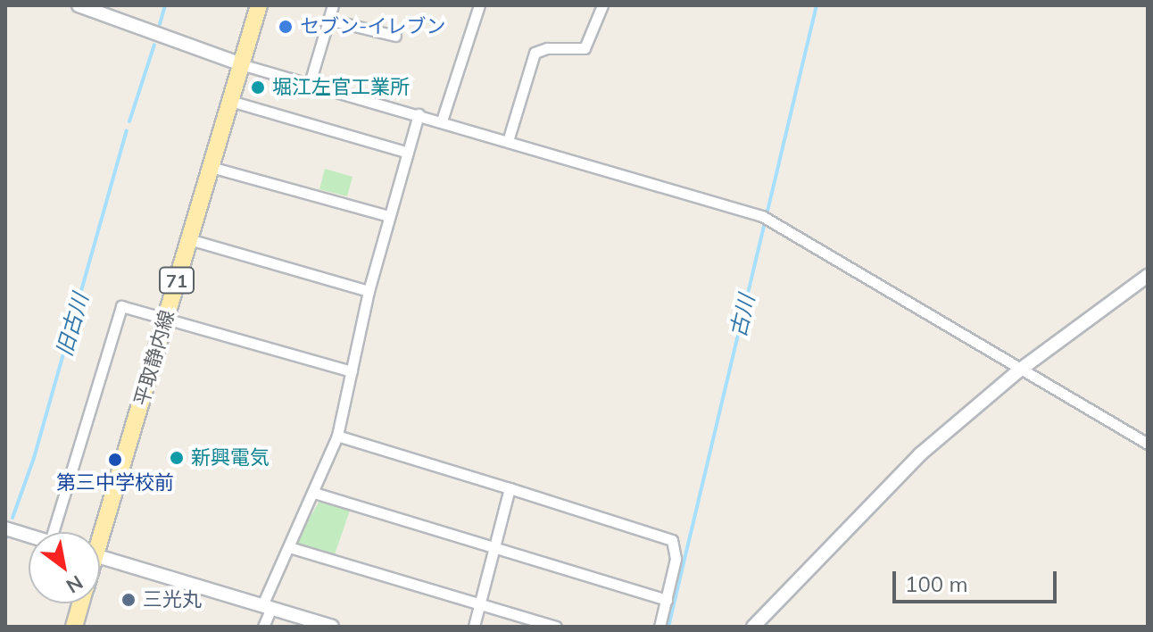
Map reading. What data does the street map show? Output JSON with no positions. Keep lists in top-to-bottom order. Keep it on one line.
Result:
{"streets":{"main road":["71","平取静内線"]},"water":["古川","旧古川"],"places":["セブン-イレブン","堀江左官工業所","新興電気","第三中学校前","三光丸"],"scale_bar":"100 m","north":"bottom right"}
